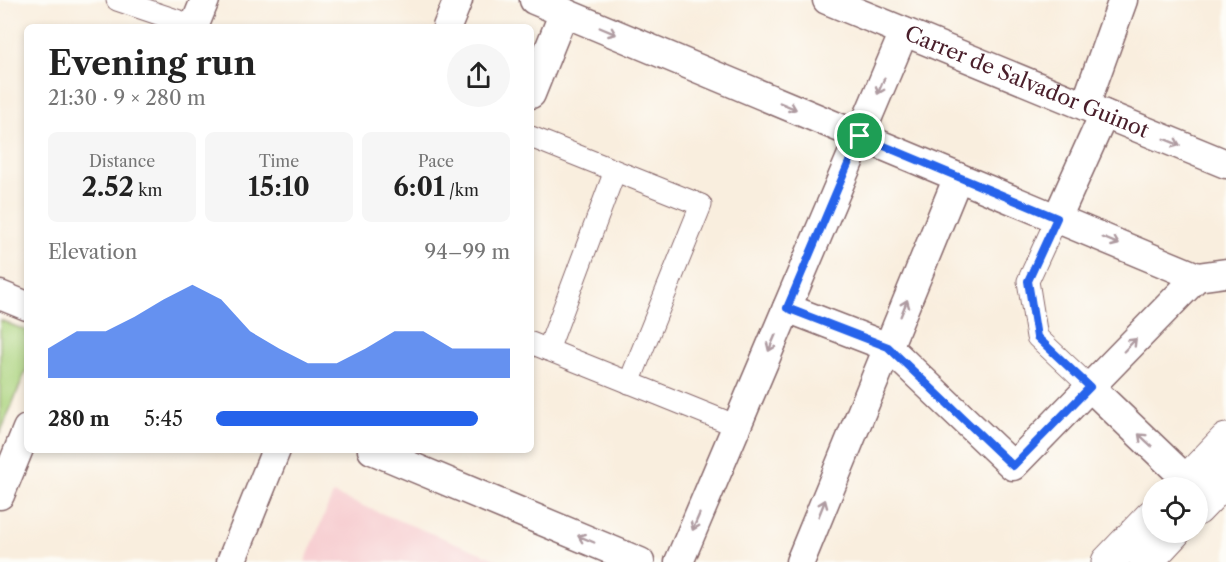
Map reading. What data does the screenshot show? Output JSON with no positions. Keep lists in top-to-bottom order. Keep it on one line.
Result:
{"streets":{"street":["Carrer de Salvador Guinot"]},"page":{"heading":["Evening run","21:30 · 9 × 280 m"],"stats":[["Distance","2.52 km"],["Time","15:10"],["Pace","6:01 /km"]],"chart":["Elevation","94–99 m"],"list":[{"name":"280 m","note":"5:45"}]}}
